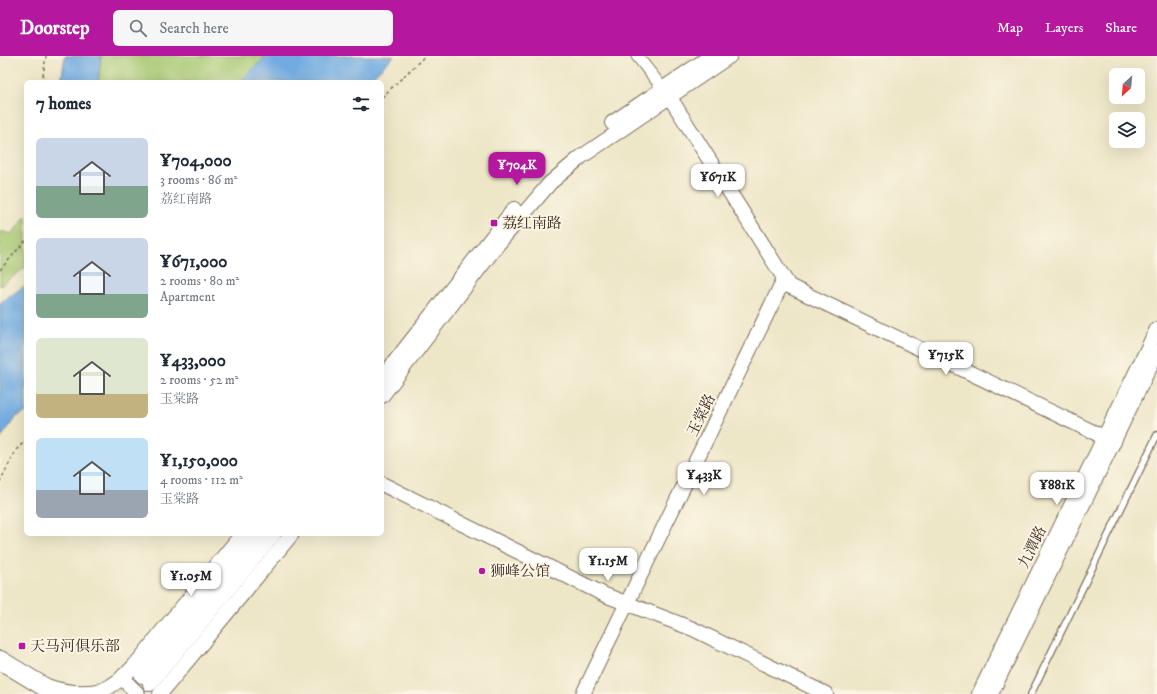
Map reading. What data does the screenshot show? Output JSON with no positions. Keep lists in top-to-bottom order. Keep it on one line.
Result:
{"streets":{"street":["玉棠路","九潭路"]},"places":{"transit":["荔红南路","天马河俱乐部"],"other":["狮峰公馆"]},"north":"bottom left","page":{"header":"Doorstep","search":"Search here","nav":["Map","Layers","Share"],"heading":"7 homes","list":[{"name":"¥704,000","note":"3 rooms · 86 m² · 荔红南路"},{"name":"¥671,000","note":"2 rooms · 80 m² · Apartment"},{"name":"¥433,000","note":"2 rooms · 52 m² · 玉棠路"},{"name":"¥1,150,000","note":"4 rooms · 112 m² · 玉棠路"}],"price":["¥704K","¥671K","¥715K","¥433K","¥881K","¥1.15M","¥1.05M"]}}
